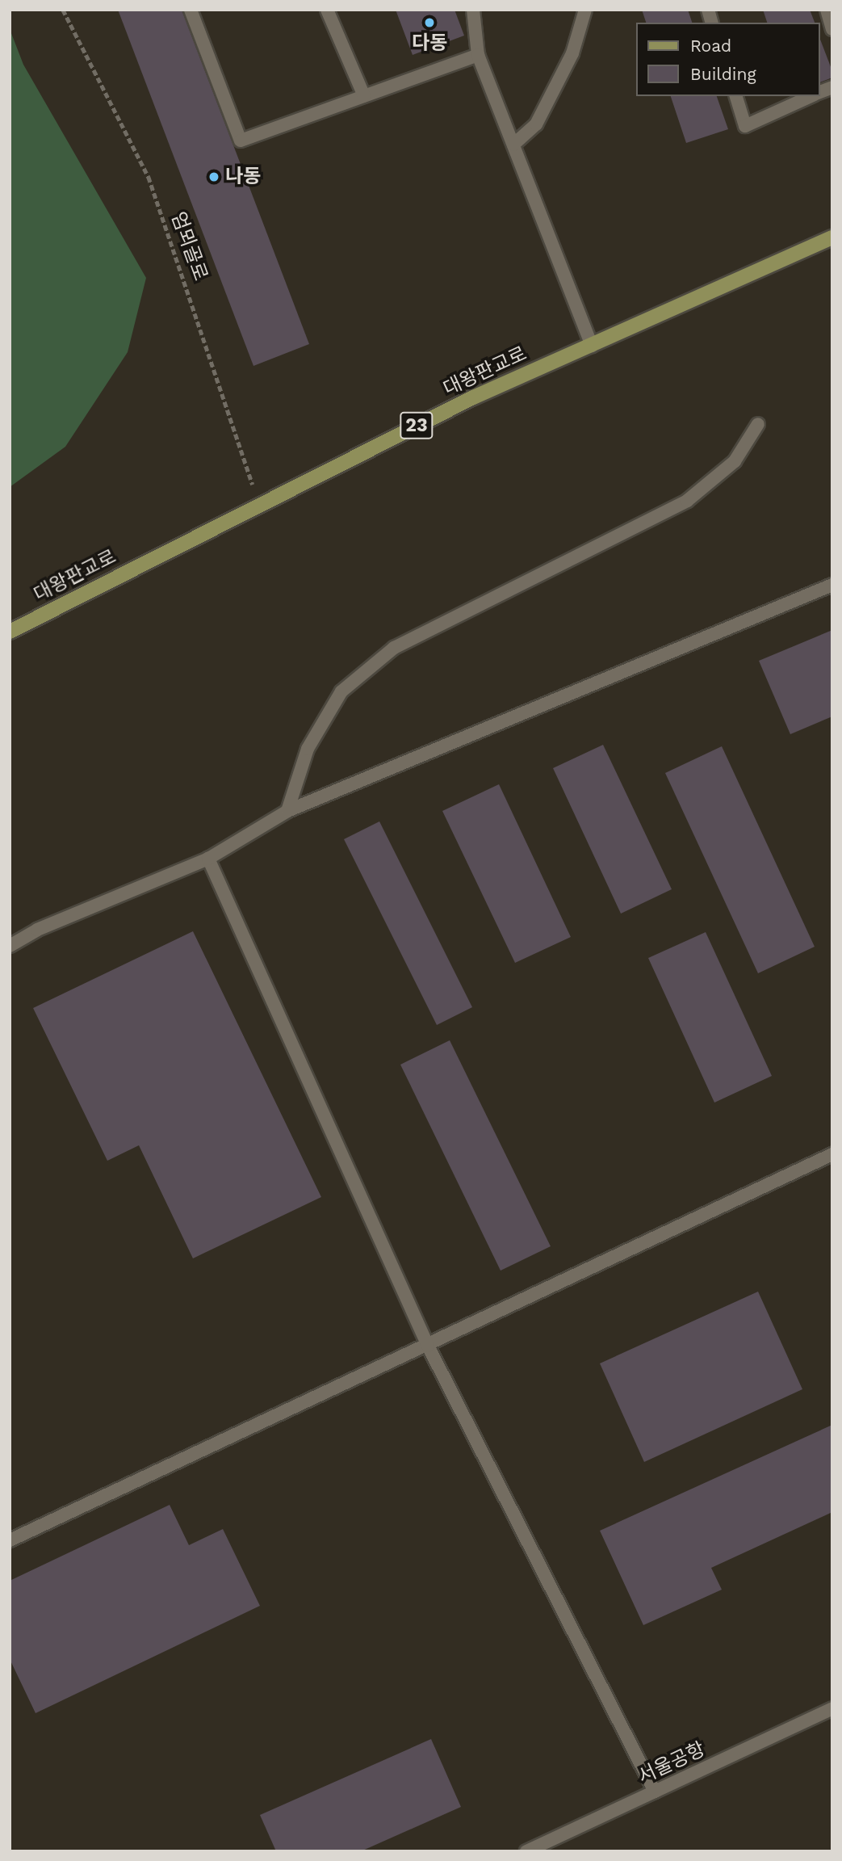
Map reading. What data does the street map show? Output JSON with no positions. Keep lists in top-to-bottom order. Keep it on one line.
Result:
{"streets":{"main road":["대왕판교로","23"],"lane":["서울공항"],"path":["엄뫼골로"]},"crossings":[["엄뫼골로","대왕판교로"]],"places":["다동","나동"],"legend":["Road","Building"]}
